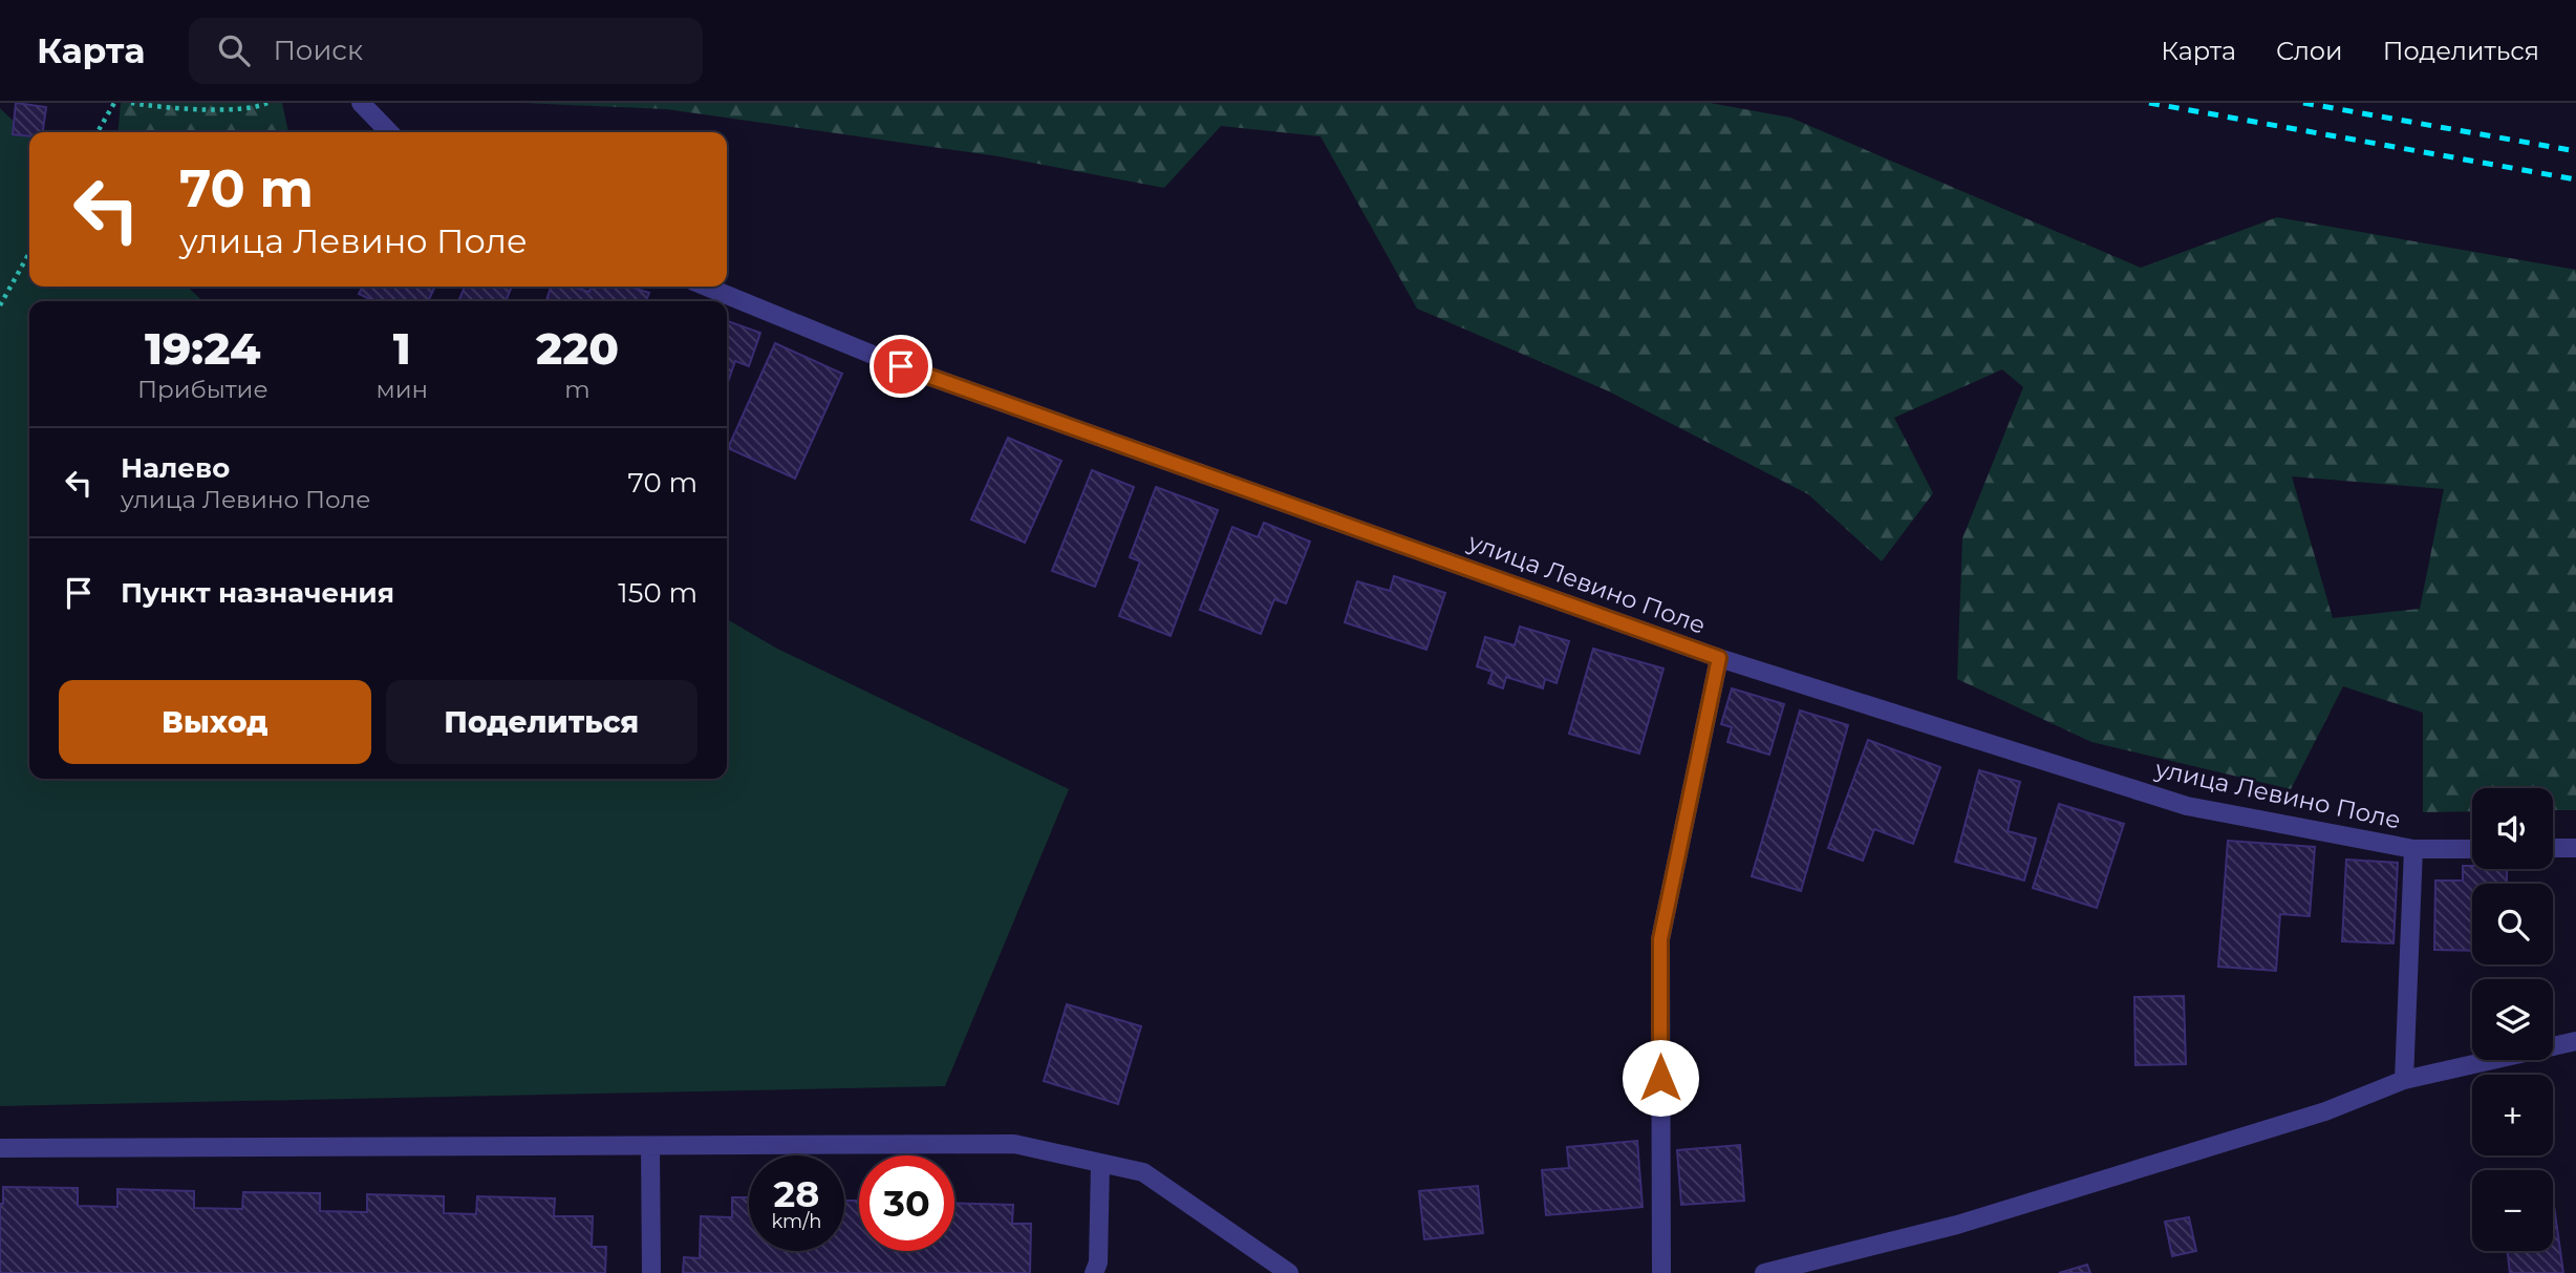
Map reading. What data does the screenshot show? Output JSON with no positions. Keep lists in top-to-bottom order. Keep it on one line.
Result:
{"streets":{"street":["улица Левино Поле"]},"page":{"header":"Карта","search":"Поиск","nav":["Карта","Слои","Поделиться"],"turn":["70 m","улица Левино Поле"],"eta":["19:24","Прибытие","1","мин","220","m"],"list":[{"name":"Налево","note":"улица Левино Поле","value":"70 m"},{"name":"Пункт назначения","value":"150 m"}],"buttons":["Выход","Поделиться"],"map_buttons":["+","−"],"speed":"28 km/h","limit":"30"}}
